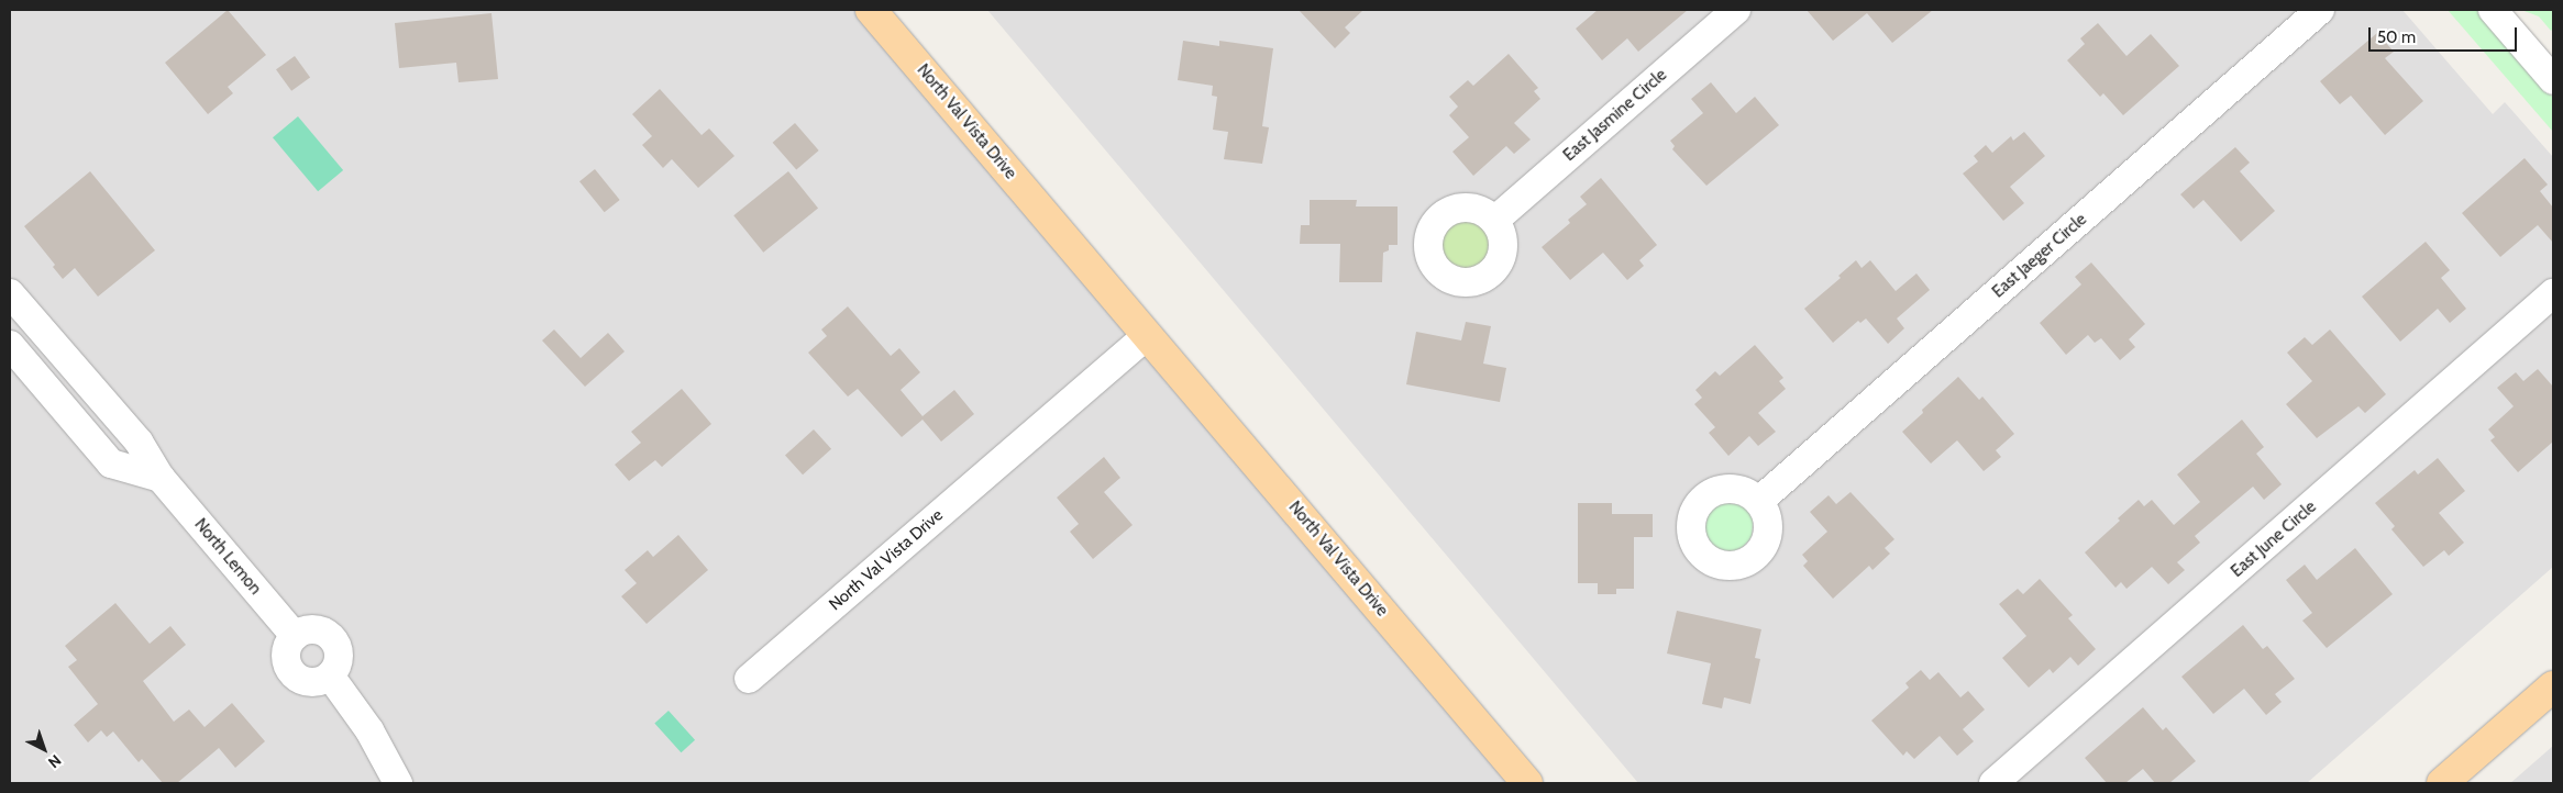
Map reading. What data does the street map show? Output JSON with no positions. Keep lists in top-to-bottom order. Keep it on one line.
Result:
{"streets":{"main road":["North Val Vista Drive"],"street":["East Jasmine Circle","East Jaeger Circle","East June Circle","North Lemon"]},"scale_bar":"50 m","north":"bottom right"}
